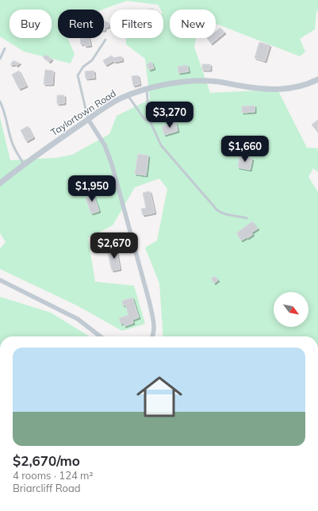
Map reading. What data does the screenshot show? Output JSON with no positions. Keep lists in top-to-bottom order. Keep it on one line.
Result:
{"streets":{"street":["Taylortown Road"]},"north":"bottom right","page":{"chip":["Buy","Rent","Filters","New"],"price":["$3,270","$1,660","$1,950","$2,670"],"list":[{"name":"$2,670/mo","note":"4 rooms · 124 m² · Briarcliff Road"}]}}
